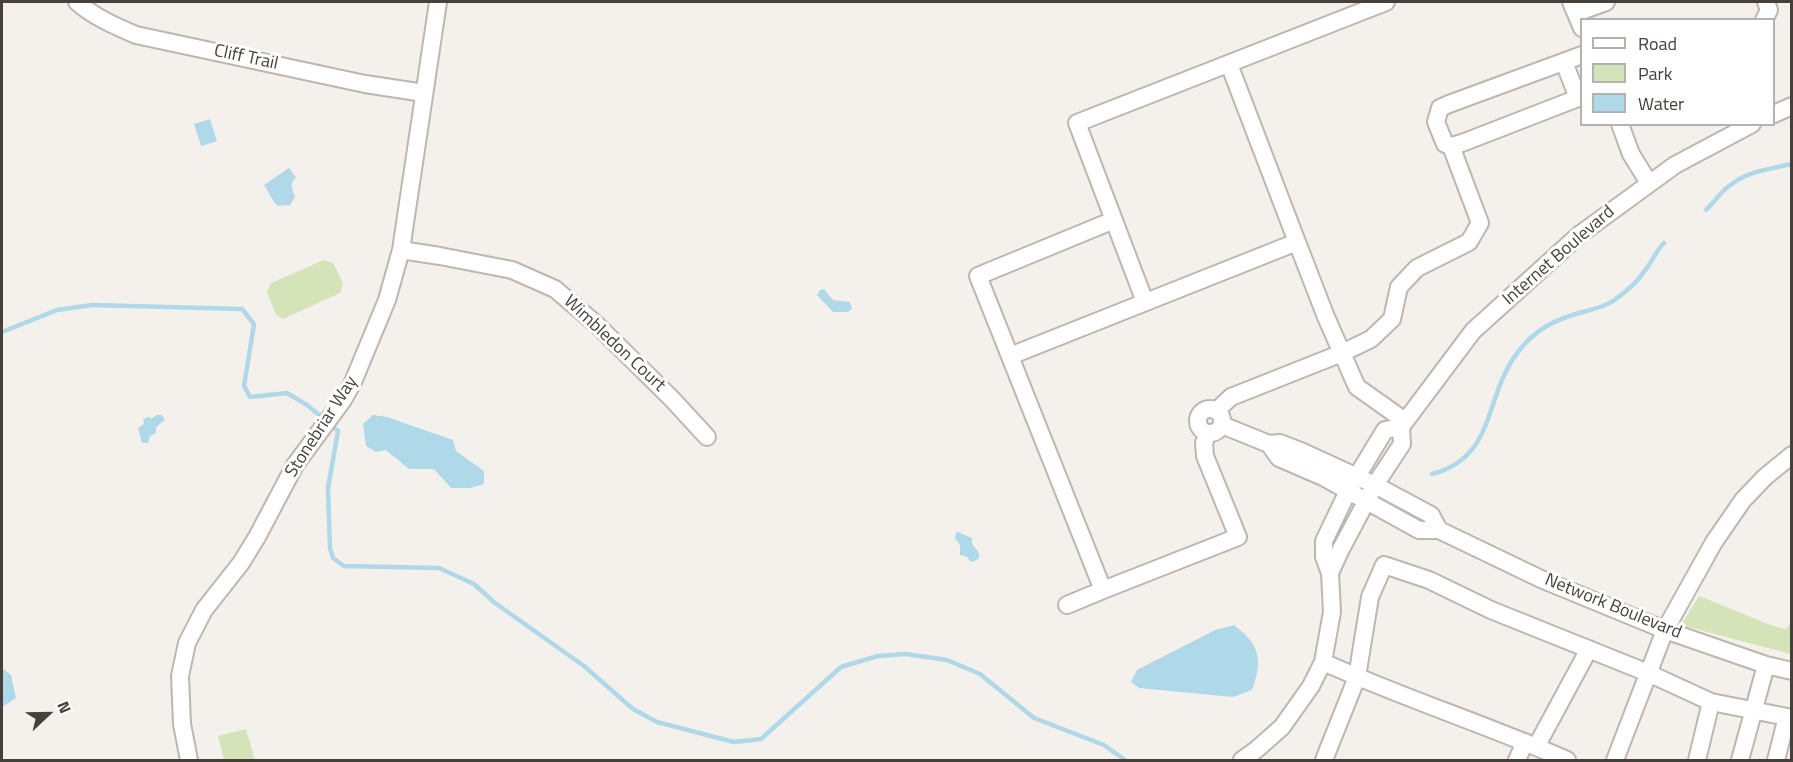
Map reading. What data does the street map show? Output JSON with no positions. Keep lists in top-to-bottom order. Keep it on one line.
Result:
{"streets":{"street":["Cliff Trail","Internet Boulevard","Wimbledon Court","Stonebriar Way","Network Boulevard"]},"crossings":[["Cliff Trail","Stonebriar Way"],["Internet Boulevard","Network Boulevard"],["Wimbledon Court","Stonebriar Way"]],"legend":["Road","Park","Water"],"north":"right"}
